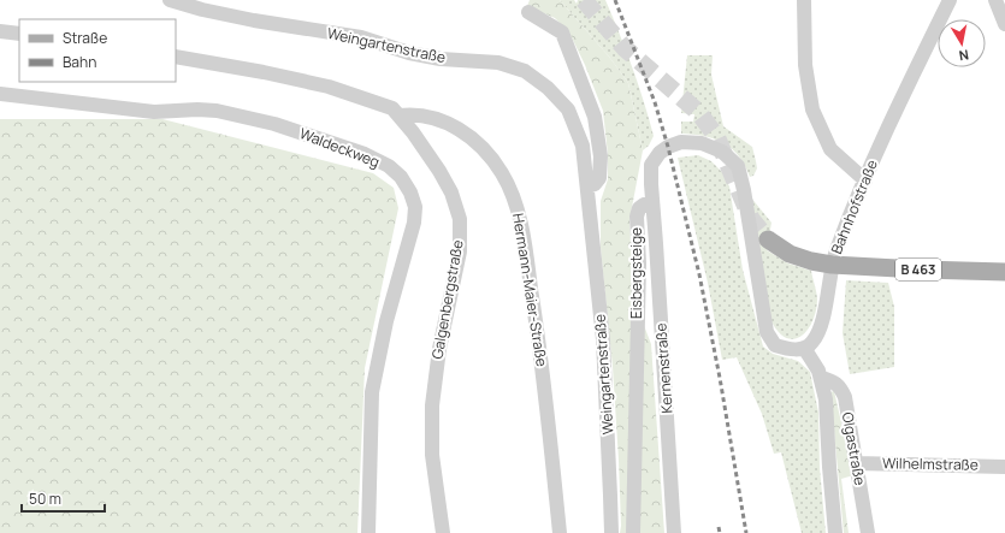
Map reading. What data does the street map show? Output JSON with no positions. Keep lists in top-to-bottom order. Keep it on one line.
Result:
{"streets":{"main road":["B 463"],"street":["Weingartenstraße","Waldeckweg","Bahnhofstraße","Eisbergsteige","Hermann-Maier-Straße","Galgenbergstraße","Kernenstraße","Olgastraße","Wilhelmstraße"]},"crossings":[["Bahnhofstraße","B 463"],["Eisbergsteige","Kernenstraße"],["Hermann-Maier-Straße","Galgenbergstraße"],["Olgastraße","Wilhelmstraße"]],"legend":["Straße","Bahn"],"scale_bar":"50 m","north":"bottom"}
